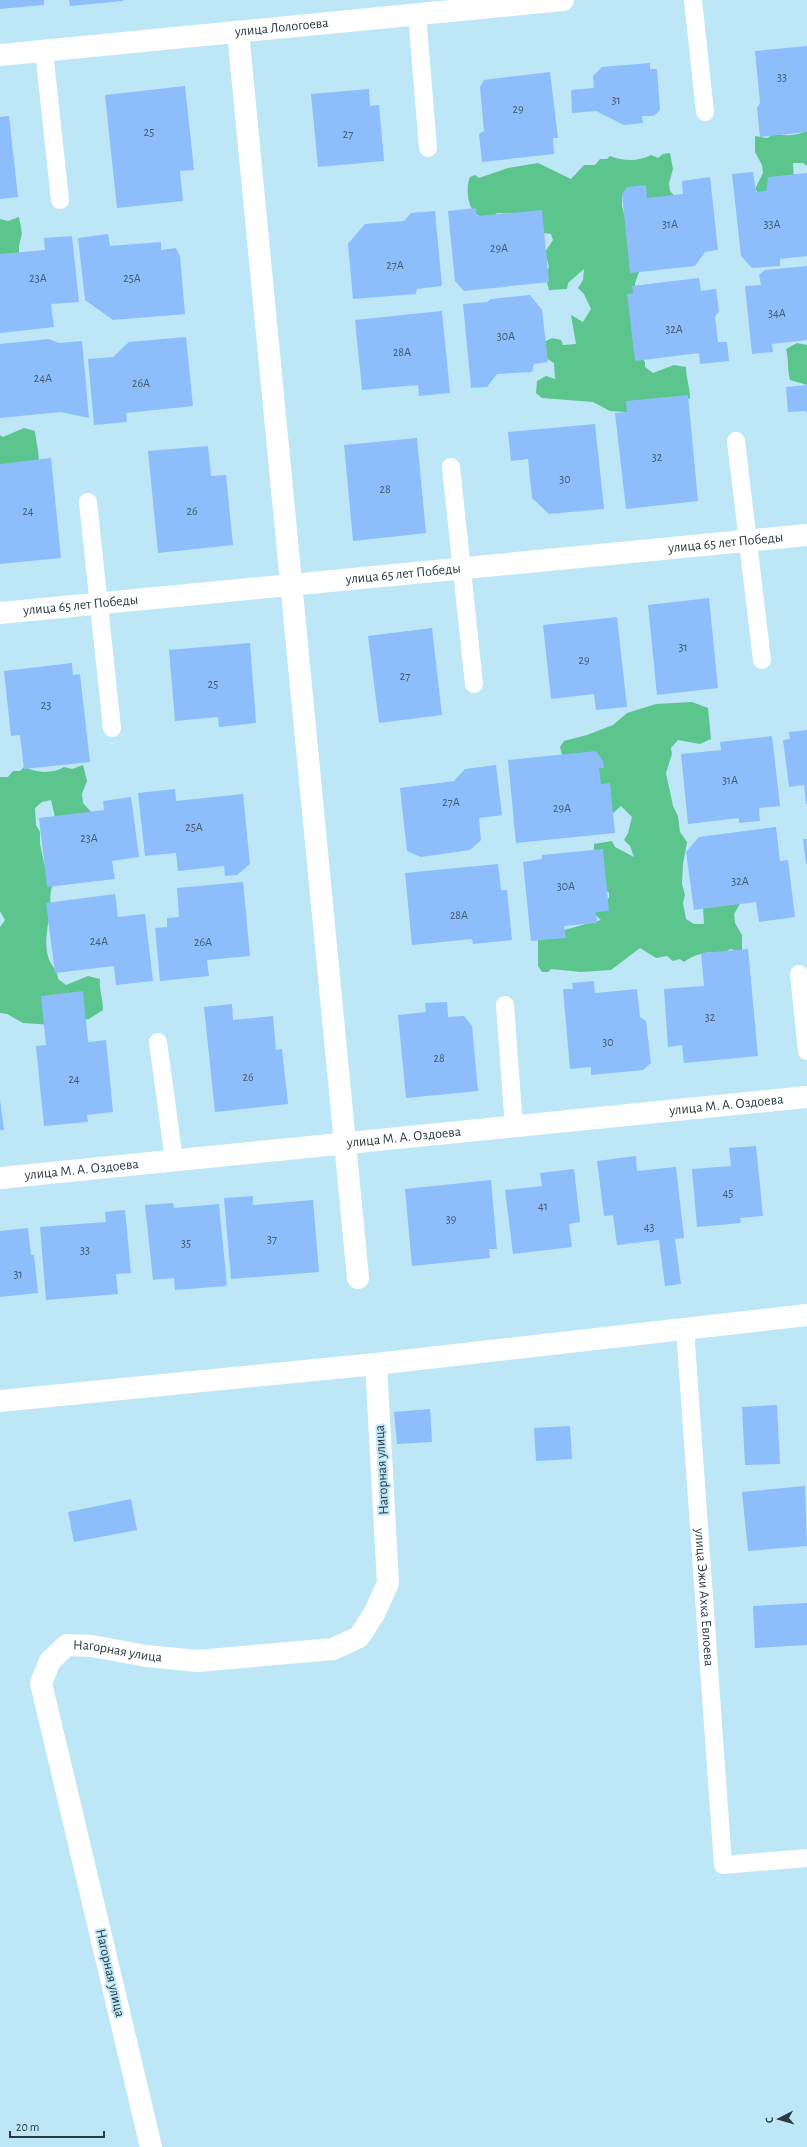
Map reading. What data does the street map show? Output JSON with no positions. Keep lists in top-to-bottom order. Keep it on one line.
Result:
{"streets":{"street":["улица Лологоева","улица 65 лет Победы","улица М. А. Оздоева","Нагорная улица"],"lane":["улица Эжи Ахка Евлоева"]},"house_numbers":["33","31","29","25","27","31А","33А","29А","27А","23А","25А","34А","32А","30А","28А","24А","26А","32","30","28","24","26","31","29","27","25","23","31А","27А","29А","25А","23А","32А","30А","28А","24А","26А","32","30","28","26","24","45","41","39","43","37","35","33","31"],"scale_bar":"20 m","north":"left"}
